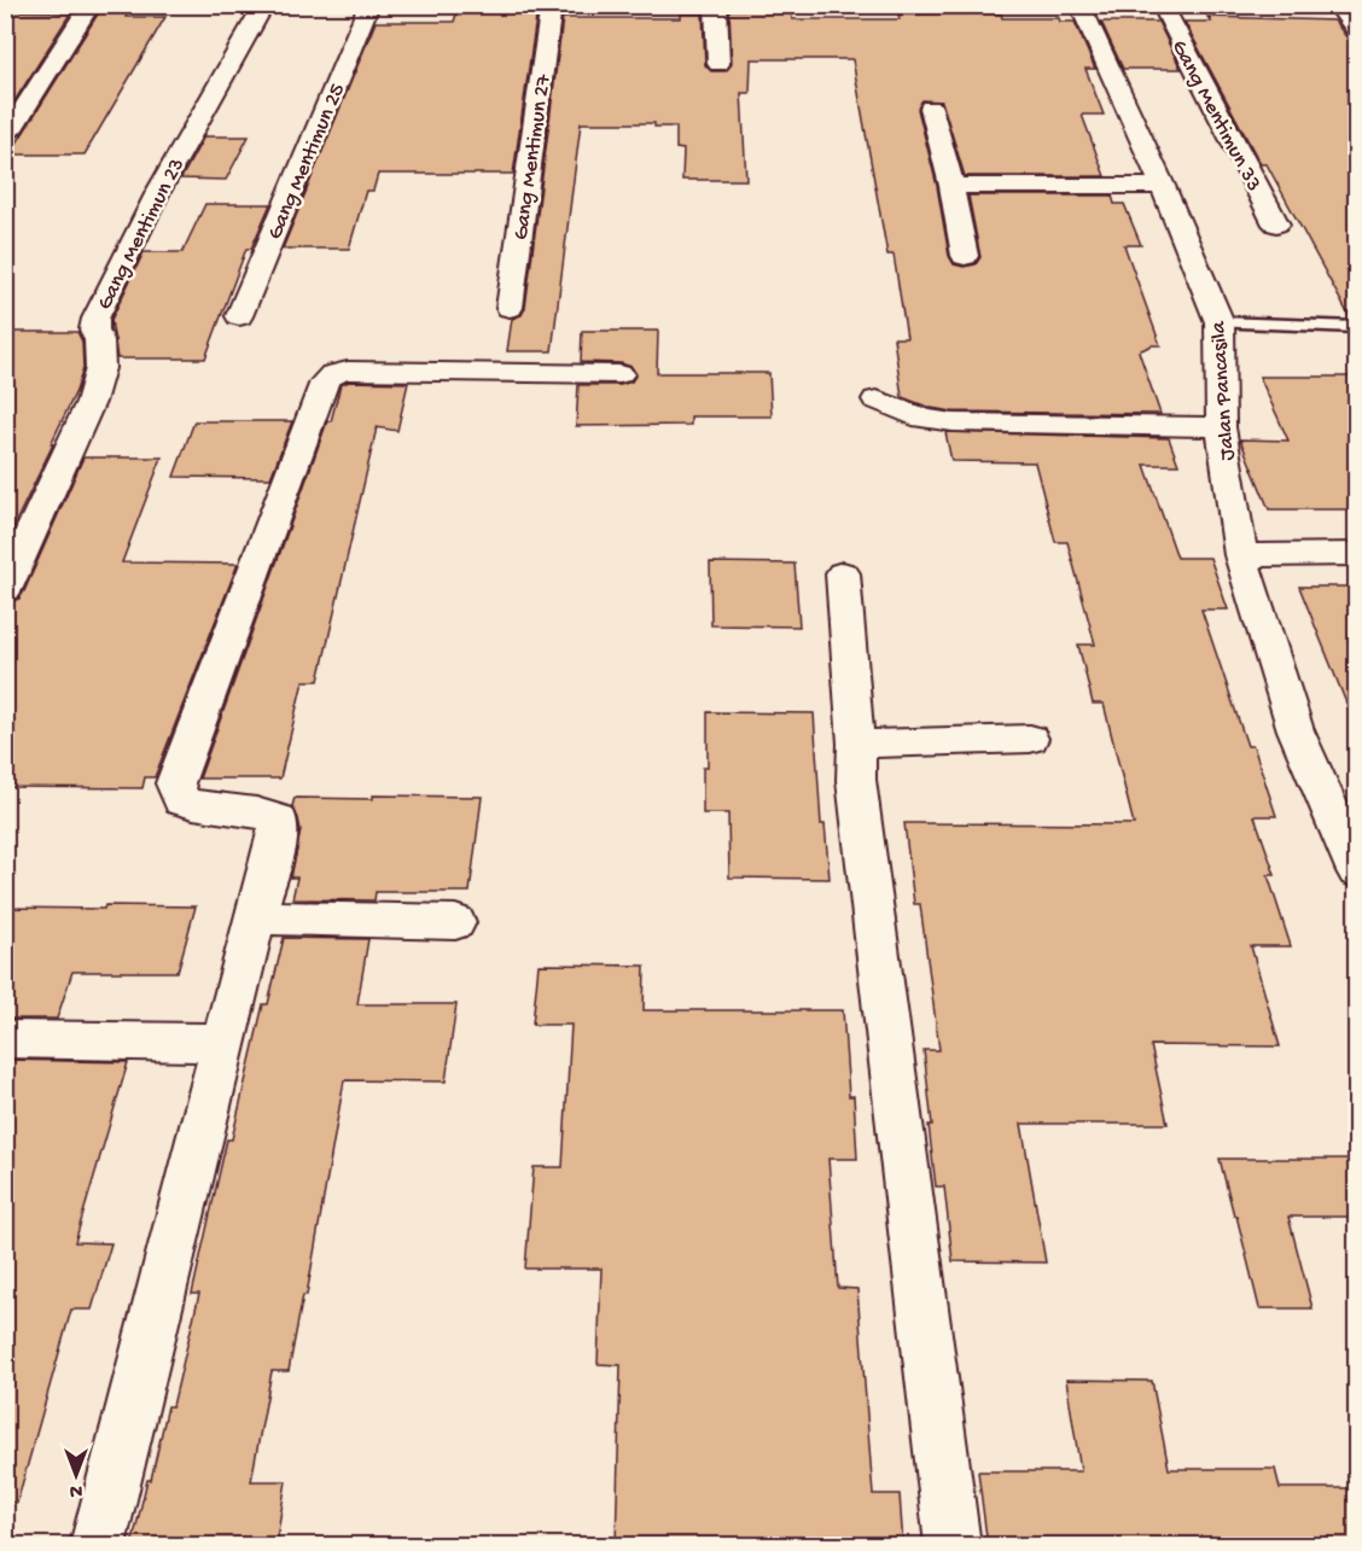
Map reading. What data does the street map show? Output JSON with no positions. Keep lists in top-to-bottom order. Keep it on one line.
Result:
{"streets":{"street":["Gang Mentimun 33","Gang Mentimun 27","Gang Mentimun 25","Gang Mentimun 23","Jalan Pancasila"]},"north":"bottom"}
